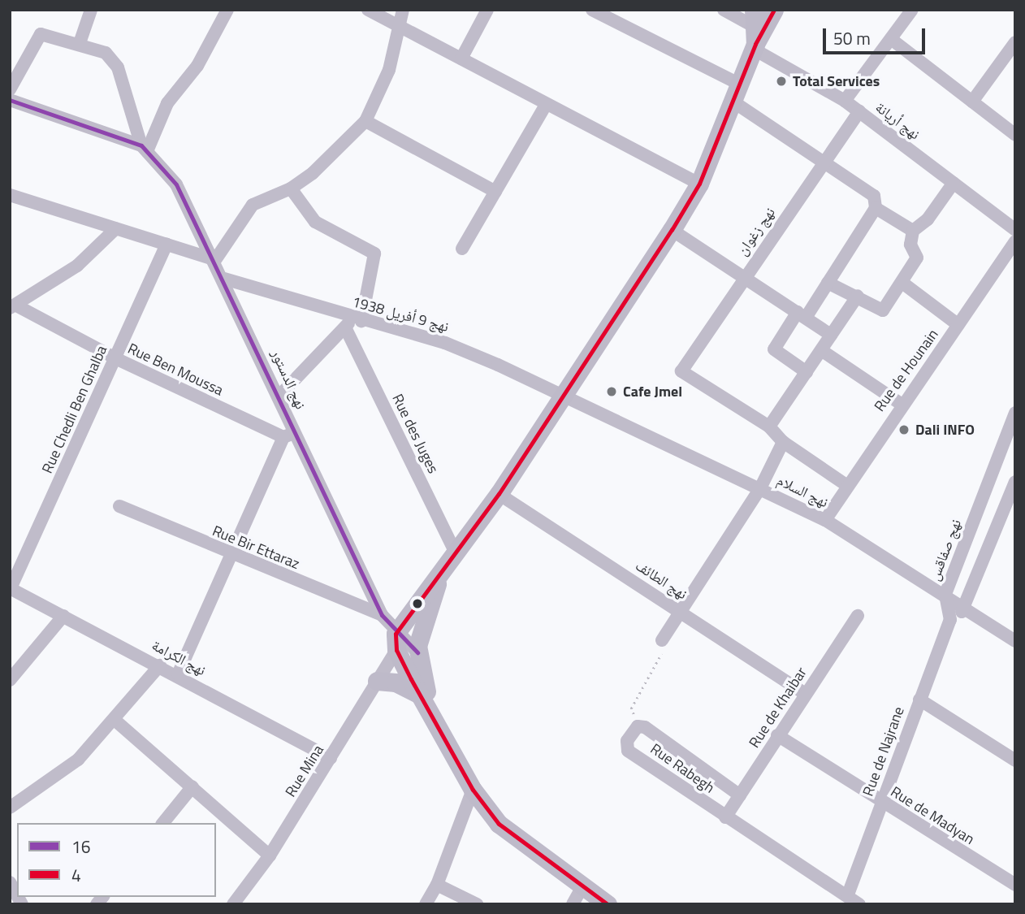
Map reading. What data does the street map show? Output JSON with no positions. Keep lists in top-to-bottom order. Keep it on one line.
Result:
{"streets":{"street":["نهج أريانة","نهج زغوان","نهج 9 أفريل 1938","Rue Ben Moussa","Rue de Hounain","نهج الدستور","Rue Chedli Ben Ghalba","Rue des Juges","نهج السلام","Rue Bir Ettaraz","نهج صفاقس","نهج الطائف","نهج الكرامة","Rue de Khaibar","Rue de Najrane","Rue Rabegh","Rue Mina","Rue de Madyan"]},"crossings":[["نهج أريانة","نهج زغوان"],["نهج 9 أفريل 1938","نهج الدستور"],["نهج 9 أفريل 1938","Rue des Juges"],["نهج 9 أفريل 1938","نهج السلام"],["Rue Ben Moussa","نهج الدستور"],["Rue Ben Moussa","Rue Chedli Ben Ghalba"],["Rue de Hounain","نهج السلام"],["نهج الدستور","Rue Bir Ettaraz"],["نهج الدستور","Rue Mina"],["Rue Chedli Ben Ghalba","نهج الكرامة"],["نهج السلام","نهج صفاقس"],["نهج صفاقس","Rue de Najrane"],["نهج الطائف","Rue de Khaibar"],["نهج الكرامة","Rue Mina"],["Rue de Khaibar","Rue Rabegh"],["Rue de Khaibar","Rue de Madyan"],["Rue de Najrane","Rue Rabegh"],["Rue de Najrane","Rue de Madyan"]],"places":["Total Services","Cafe Jmel","Dali INFO"],"lines":["transit line 4","transit line 16"],"legend":["16","4"],"scale_bar":"50 m"}
